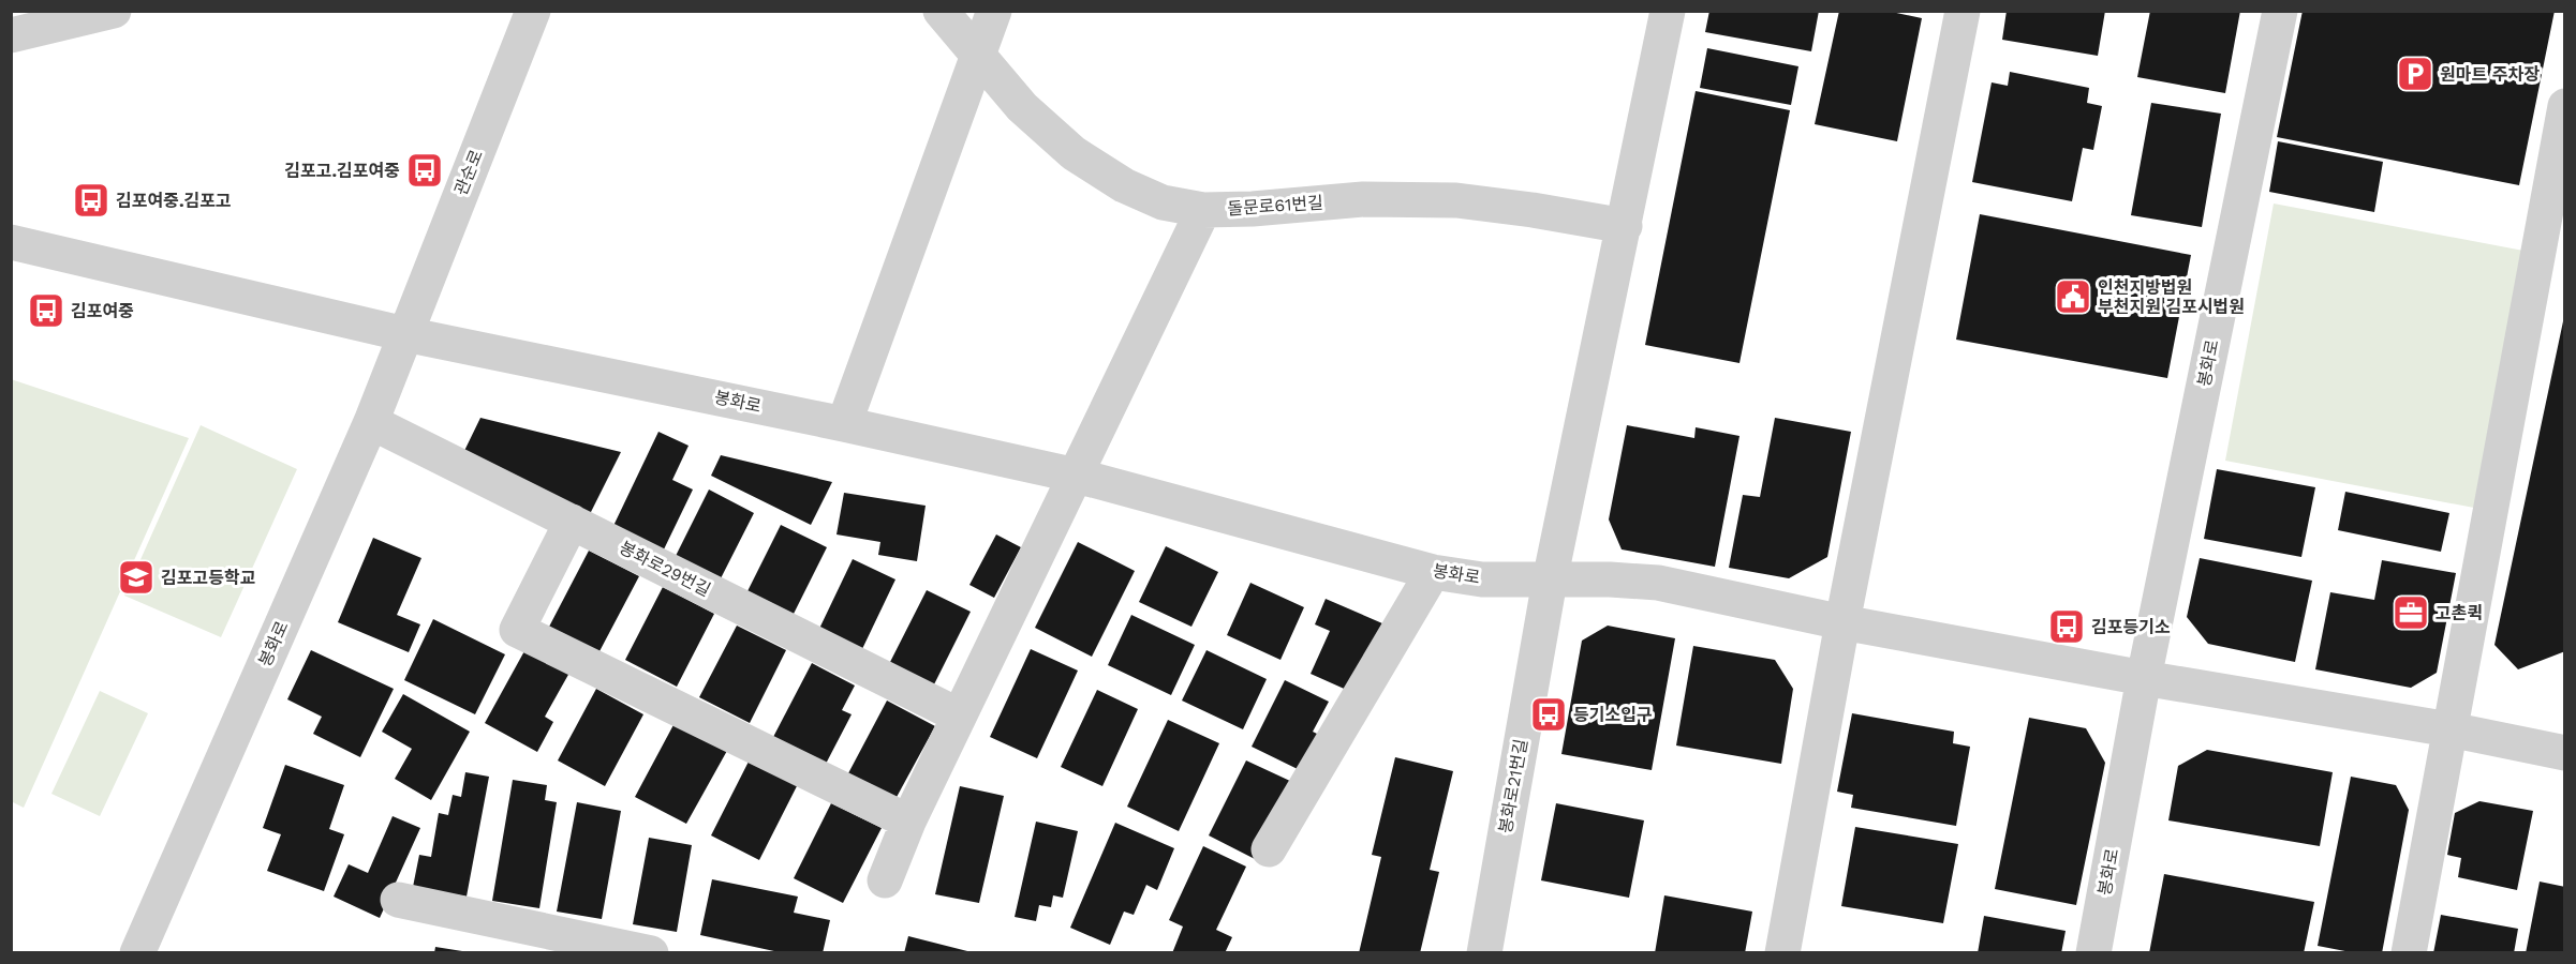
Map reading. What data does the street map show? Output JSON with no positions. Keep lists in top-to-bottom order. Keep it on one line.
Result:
{"streets":{"street":["관순로","돌문로61번길","봉화로","봉화로29번길","봉화로21번길"]},"crossings":[["관순로","봉화로"],["봉화로","봉화로29번길"],["봉화로","봉화로21번길"]],"places":{"parking":["원마트 주차장"],"bus stop":["김포고.김포여중","김포여중.김포고","김포여중","김포등기소","등기소입구"],"public building":["인천지방법원 부천지원 김포시법원"],"school or university":["김포고등학교"],"office":["고촌퀵"]}}
